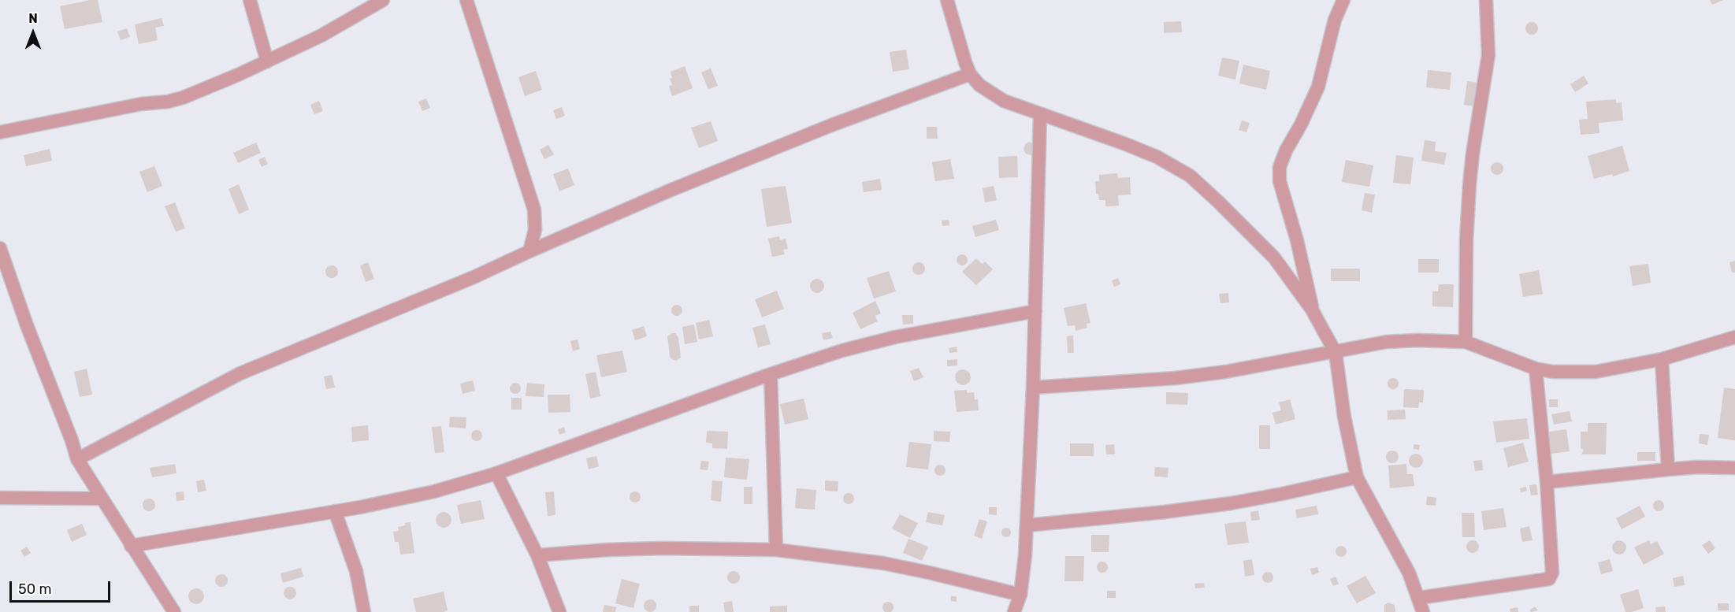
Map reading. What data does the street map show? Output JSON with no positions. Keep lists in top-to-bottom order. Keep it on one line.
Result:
{"scale_bar":"50 m","north":"top"}
